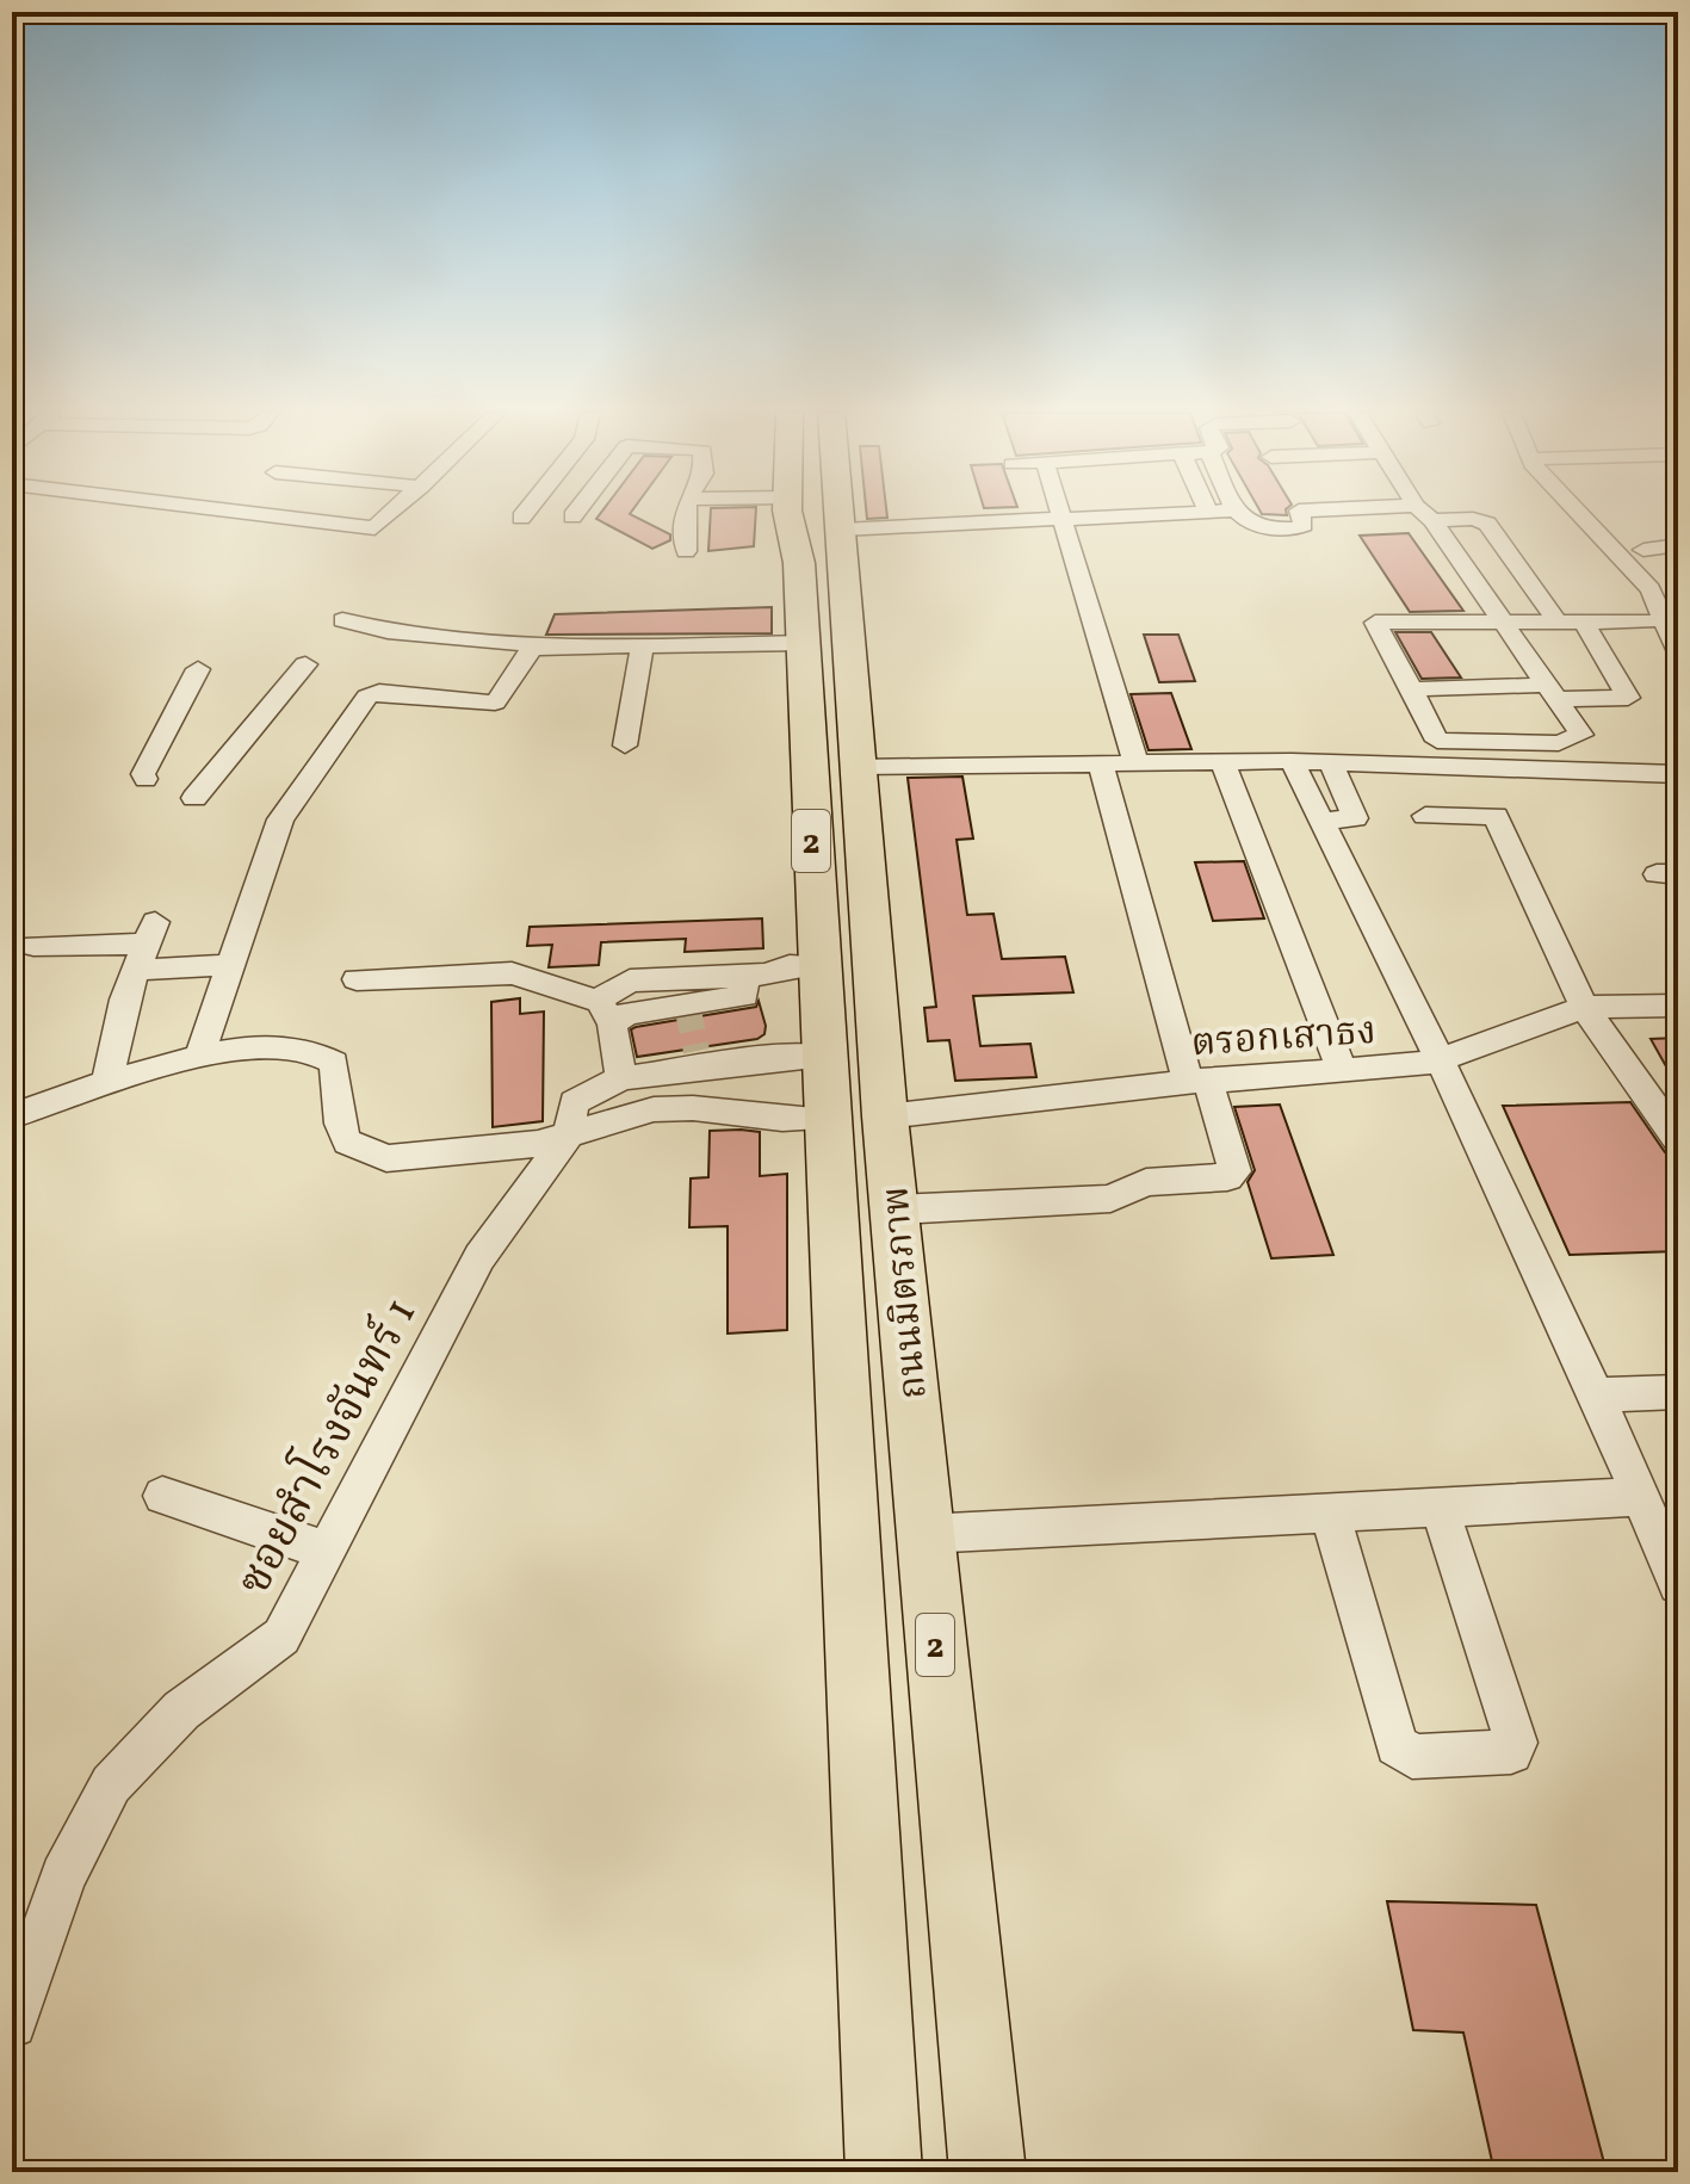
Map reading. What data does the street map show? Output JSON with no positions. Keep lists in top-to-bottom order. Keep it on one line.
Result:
{"streets":{"highway":["2","ถนนมิตรภาพ"],"street":["ตรอกเสาธง","ซอยสำโรงจันทร์ 1"]},"crossings":[["ตรอกเสาธง","ถนนมิตรภาพ"],["ตรอกเสาธง","ซอยสำโรงจันทร์ 1"]]}
